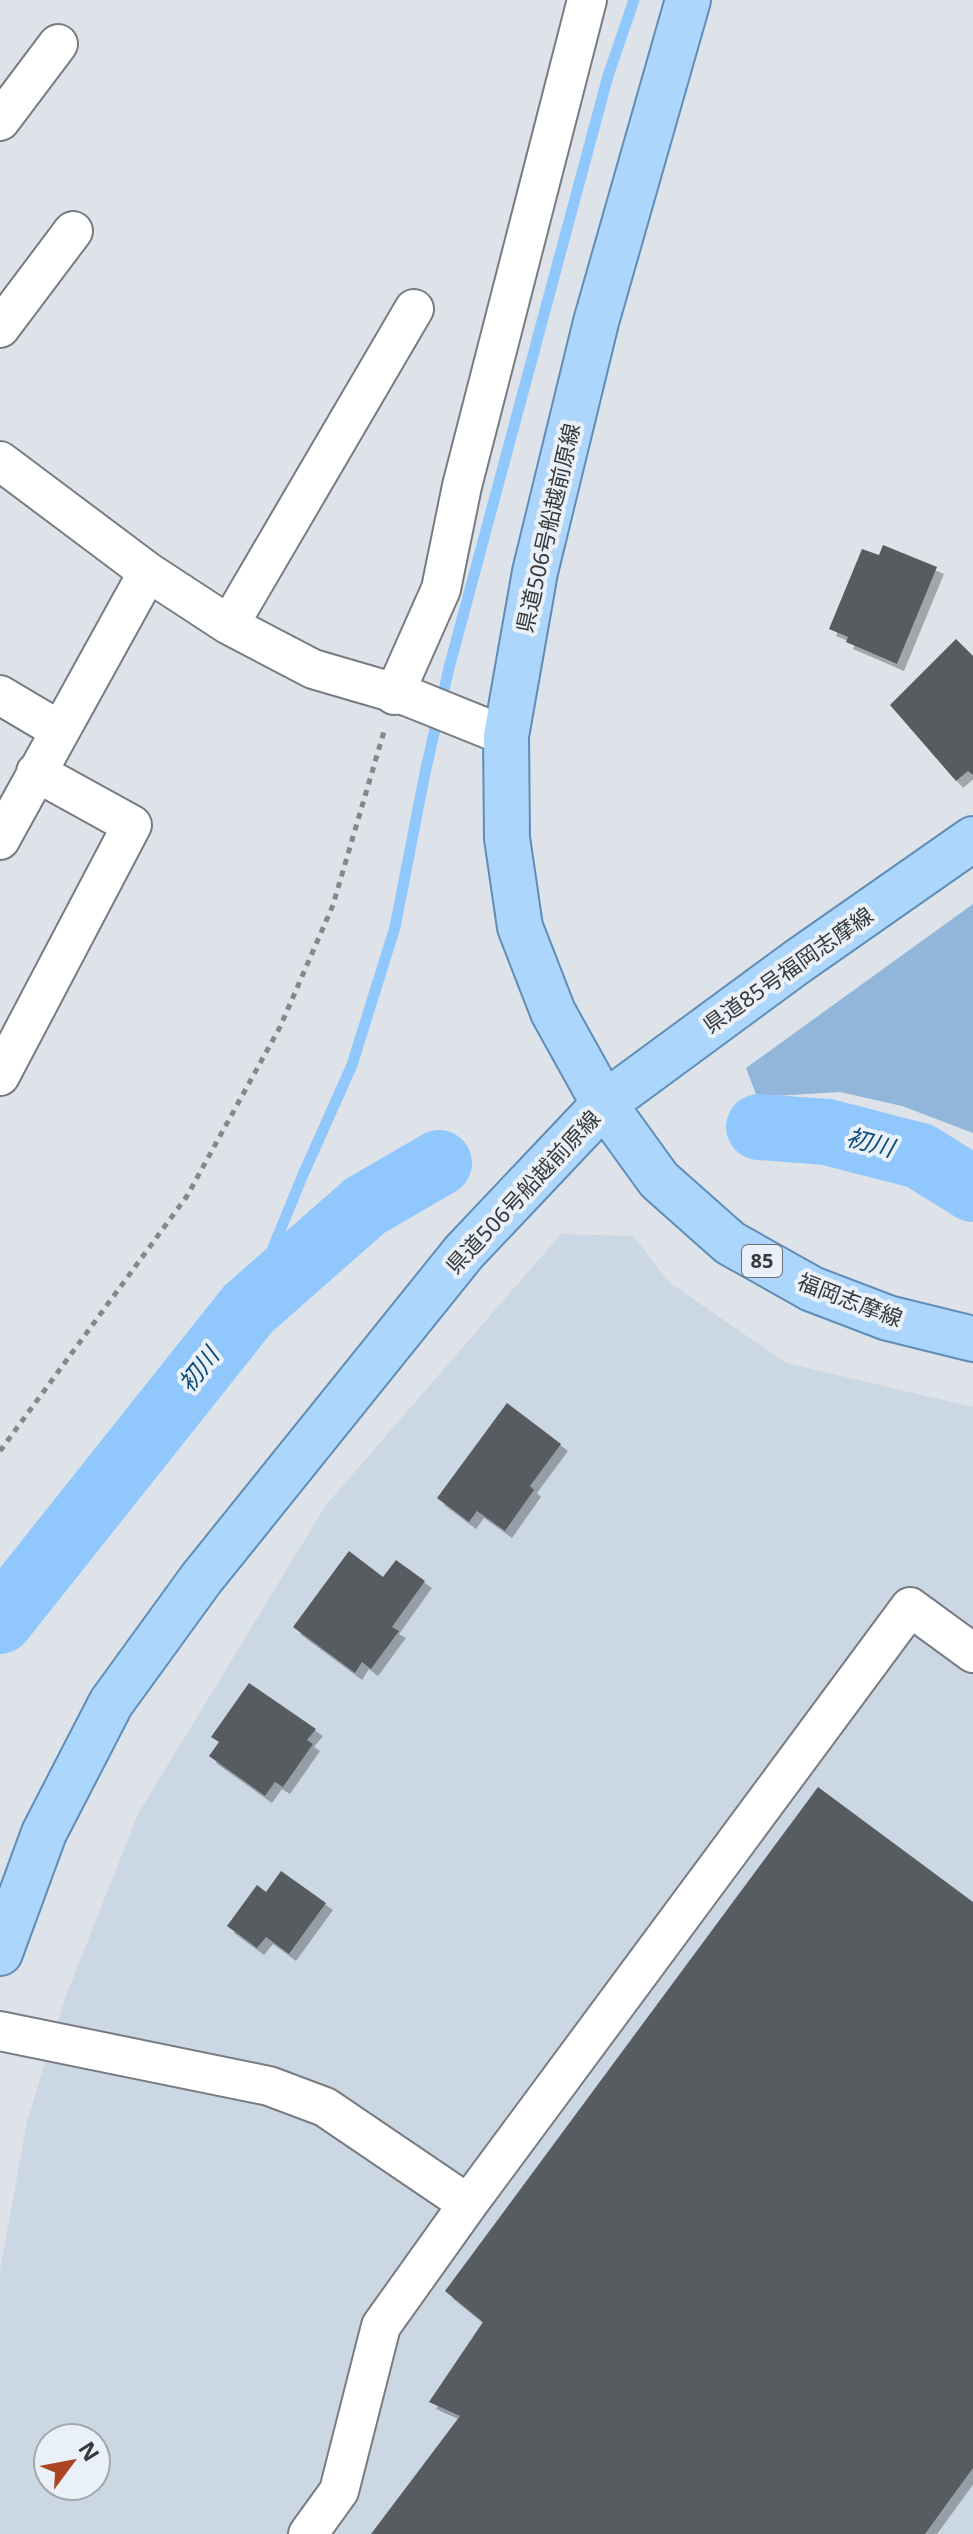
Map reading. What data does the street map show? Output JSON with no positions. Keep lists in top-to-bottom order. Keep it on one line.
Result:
{"streets":{"main road":["県道506号船越前原線","県道85号福岡志摩線","85","福岡志摩線"]},"crossings":[["県道506号船越前原線","県道85号福岡志摩線"],["県道506号船越前原線","福岡志摩線"],["県道85号福岡志摩線","福岡志摩線"]],"water":["初川"],"north":"top right"}
